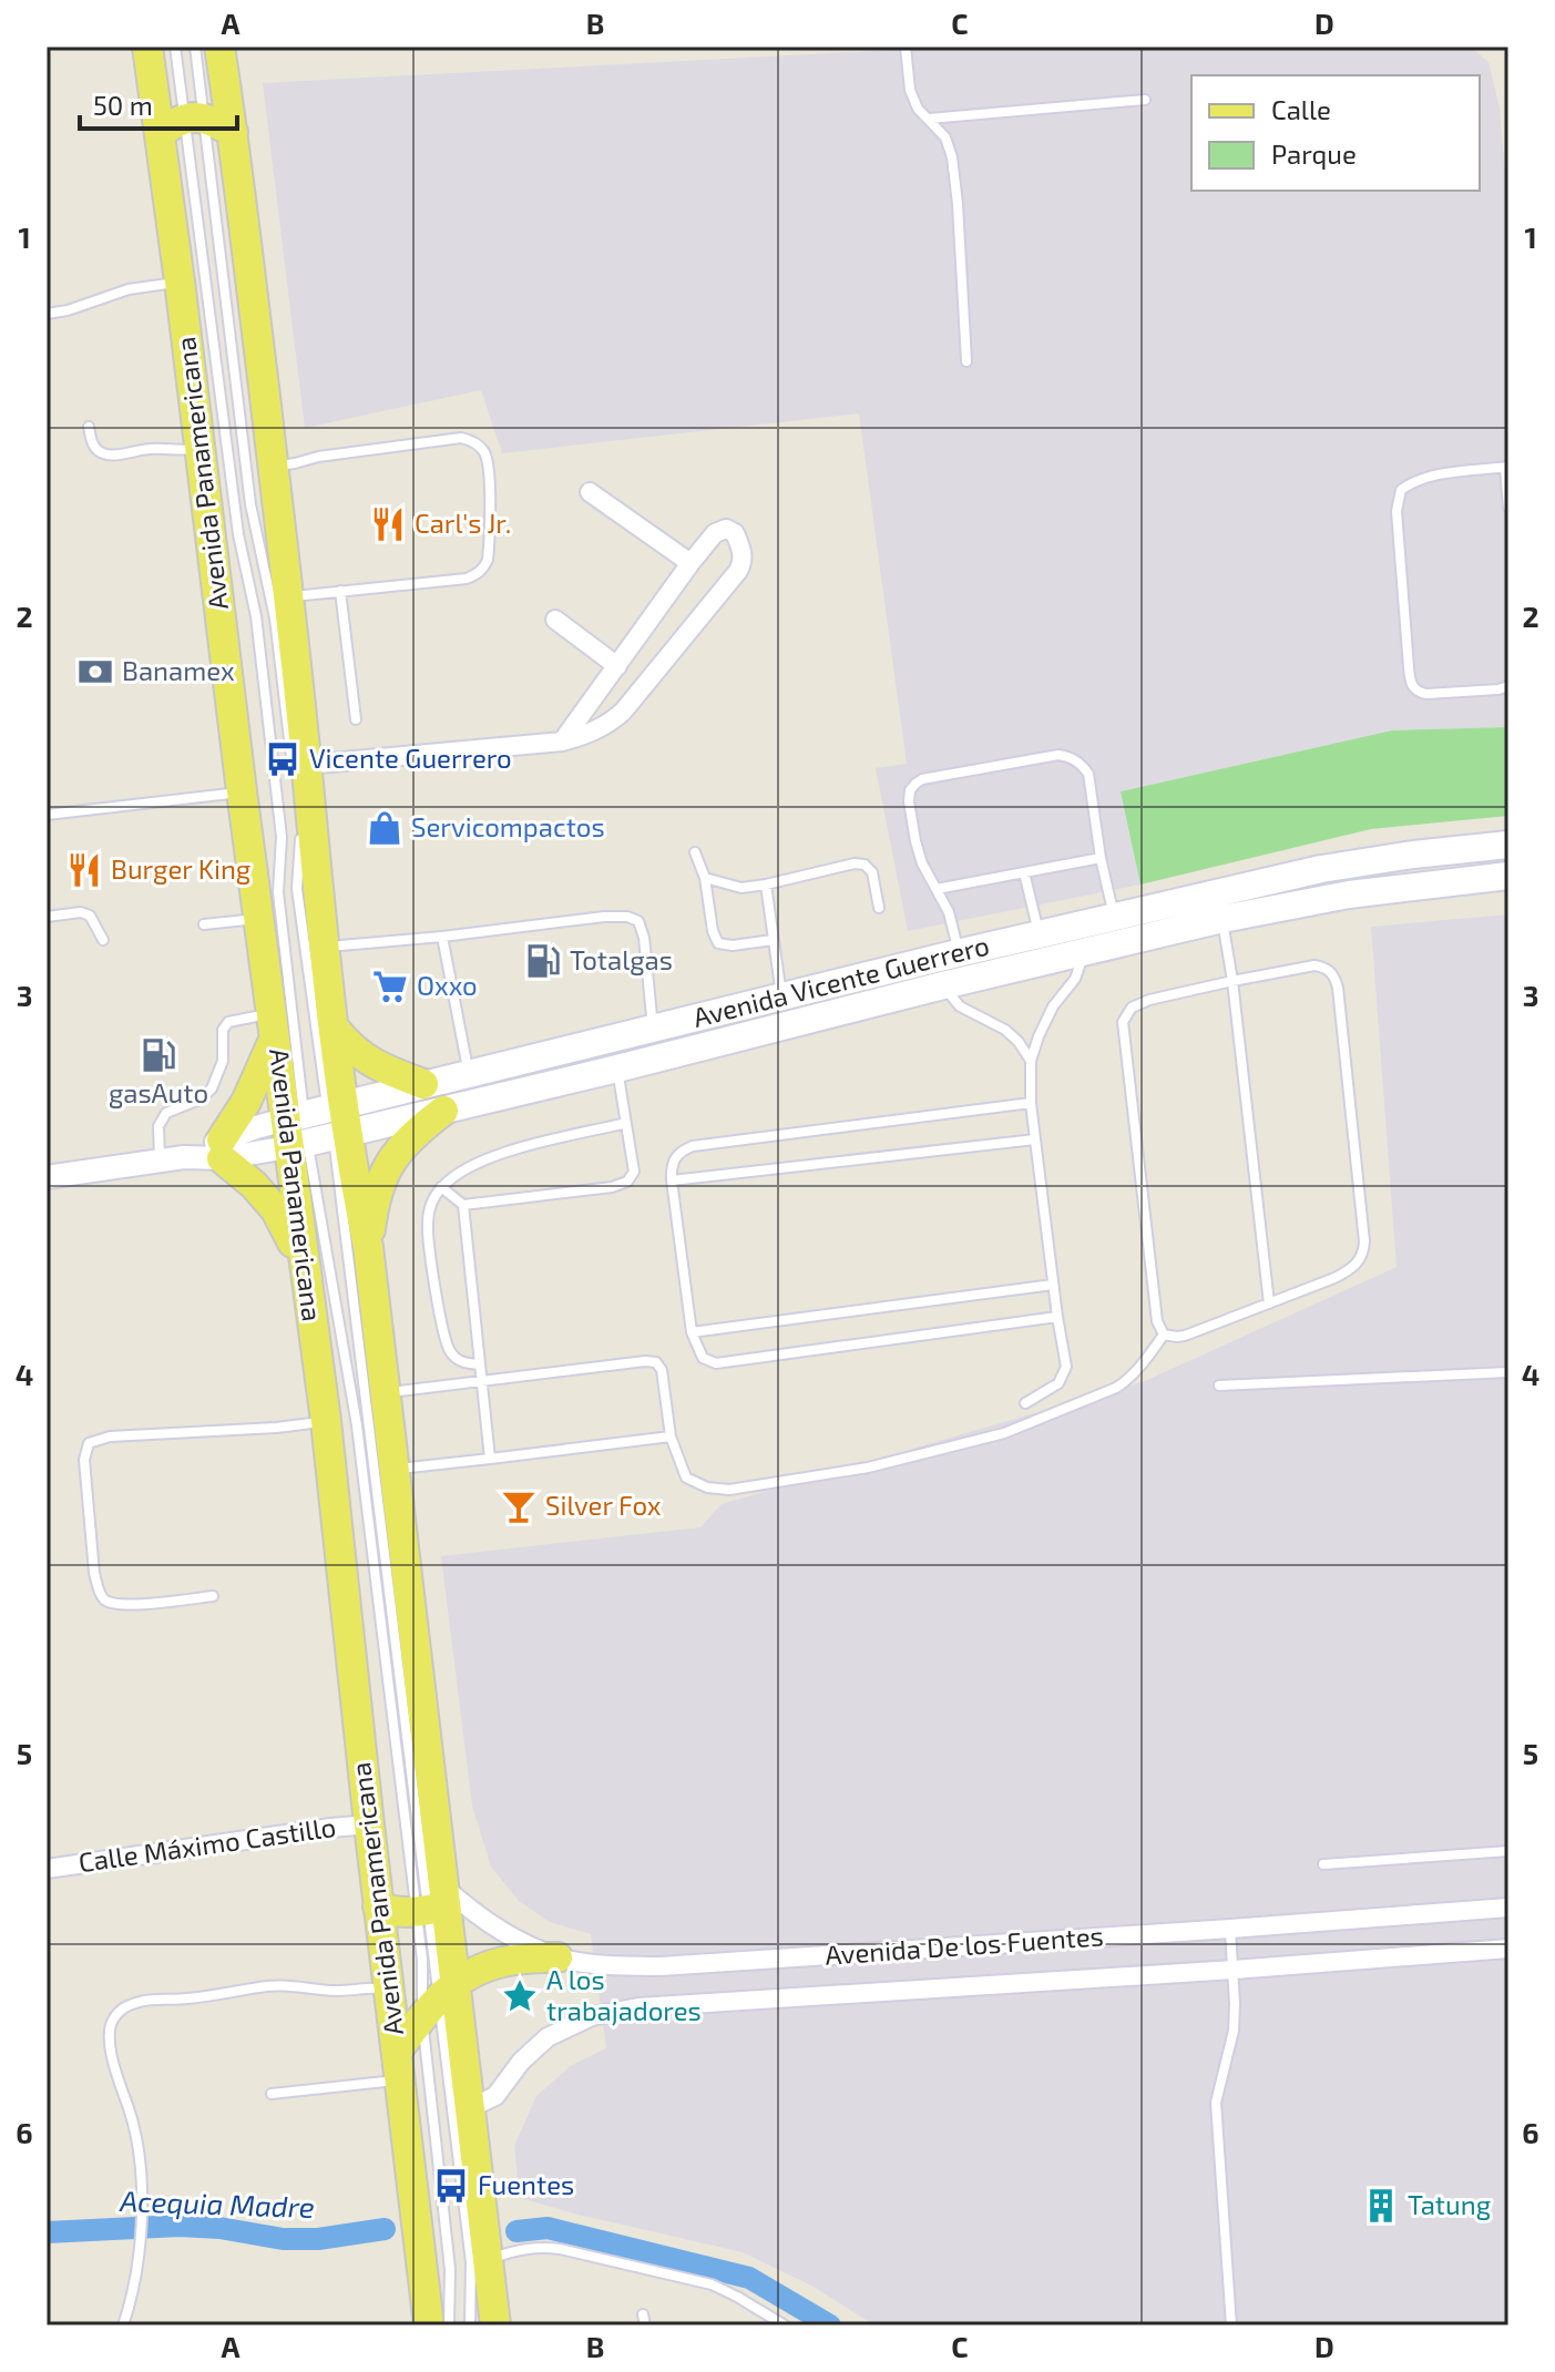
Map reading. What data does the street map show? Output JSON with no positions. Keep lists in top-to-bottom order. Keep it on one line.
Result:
{"streets":{"main road":["Avenida Panamericana","Avenida Vicente Guerrero"],"street":["Calle Máximo Castillo","Avenida De los Fuentes"]},"crossings":[["Avenida Panamericana","Avenida Vicente Guerrero"],["Avenida Panamericana","Calle Máximo Castillo"],["Avenida Panamericana","Avenida De los Fuentes"]],"water":["Acequia Madre"],"places":{"restaurant":["Carl's Jr.","Burger King"],"bank":["Banamex"],"bus stop":["Vicente Guerrero","Fuentes"],"shop":["Servicompactos"],"fuel station":["Totalgas","gasAuto"],"supermarket":["Oxxo"],"bar":["Silver Fox"],"place":["A los trabajadores"],"building":["Tatung"]},"legend":["Calle","Parque"],"scale_bar":"50 m","grid":{"columns":["A","B","C","D"],"rows":["1","2","3","4","5","6"]}}
